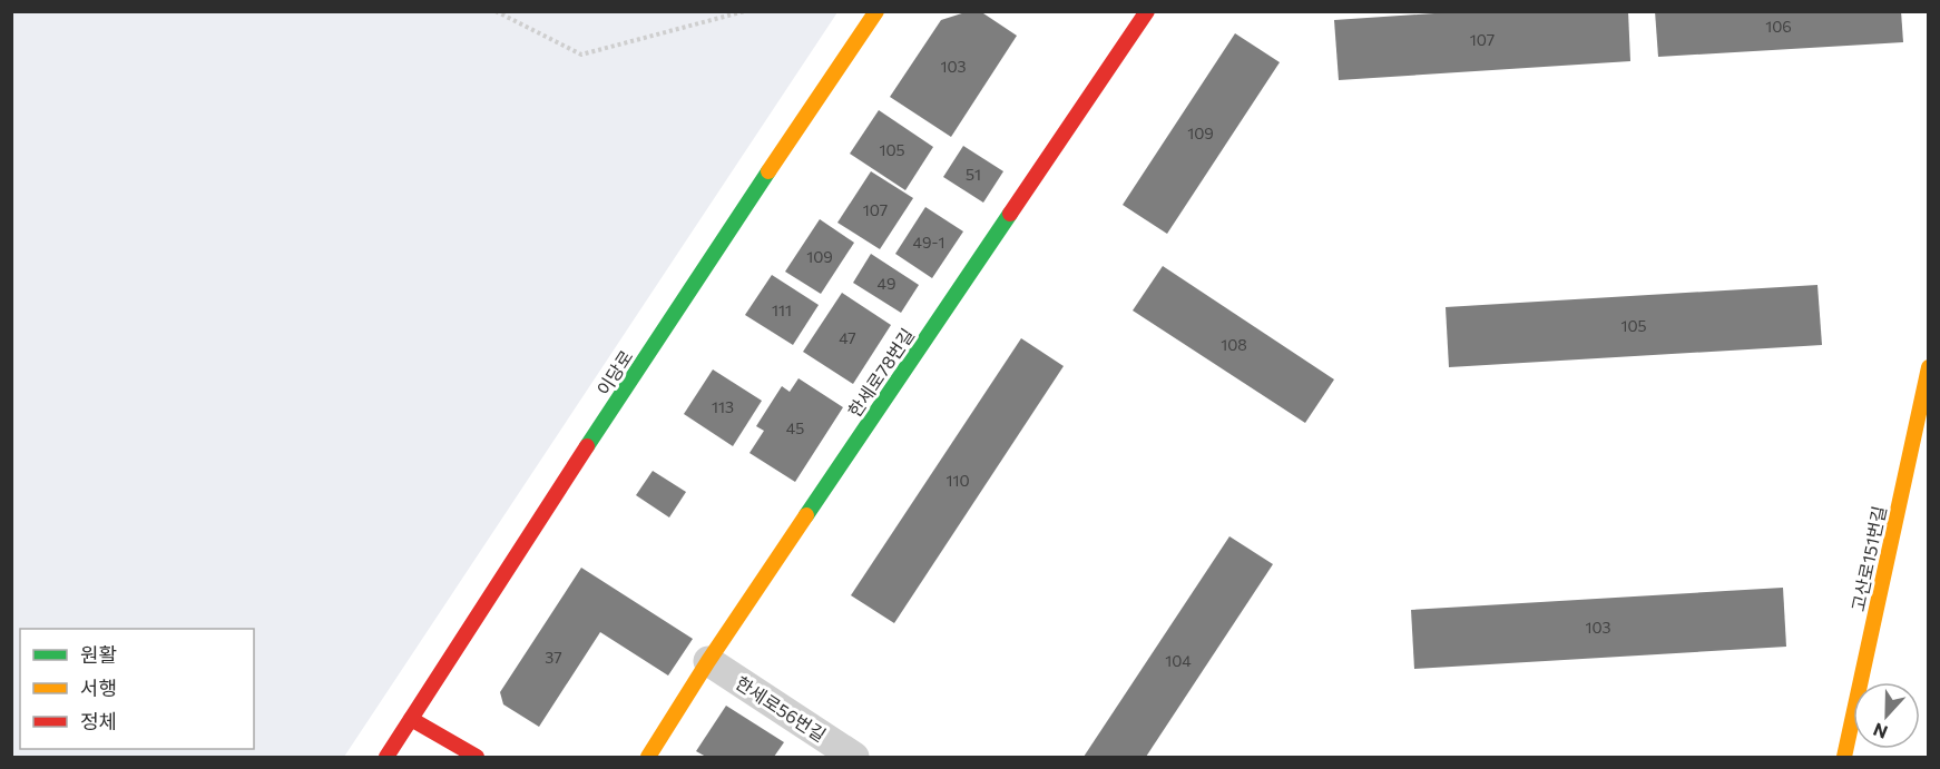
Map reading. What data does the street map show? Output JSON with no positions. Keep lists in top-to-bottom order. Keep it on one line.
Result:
{"streets":{"street":["이당로","한세로78번길","고산로151번길","한세로56번길"]},"crossings":[["한세로78번길","한세로56번길"]],"house_numbers":["106","107","103","109","105","51","107","49-1","109","49","111","105","47","108","113","45","110","103","37","104"],"legend":["원활","서행","정체"],"north":"bottom"}
